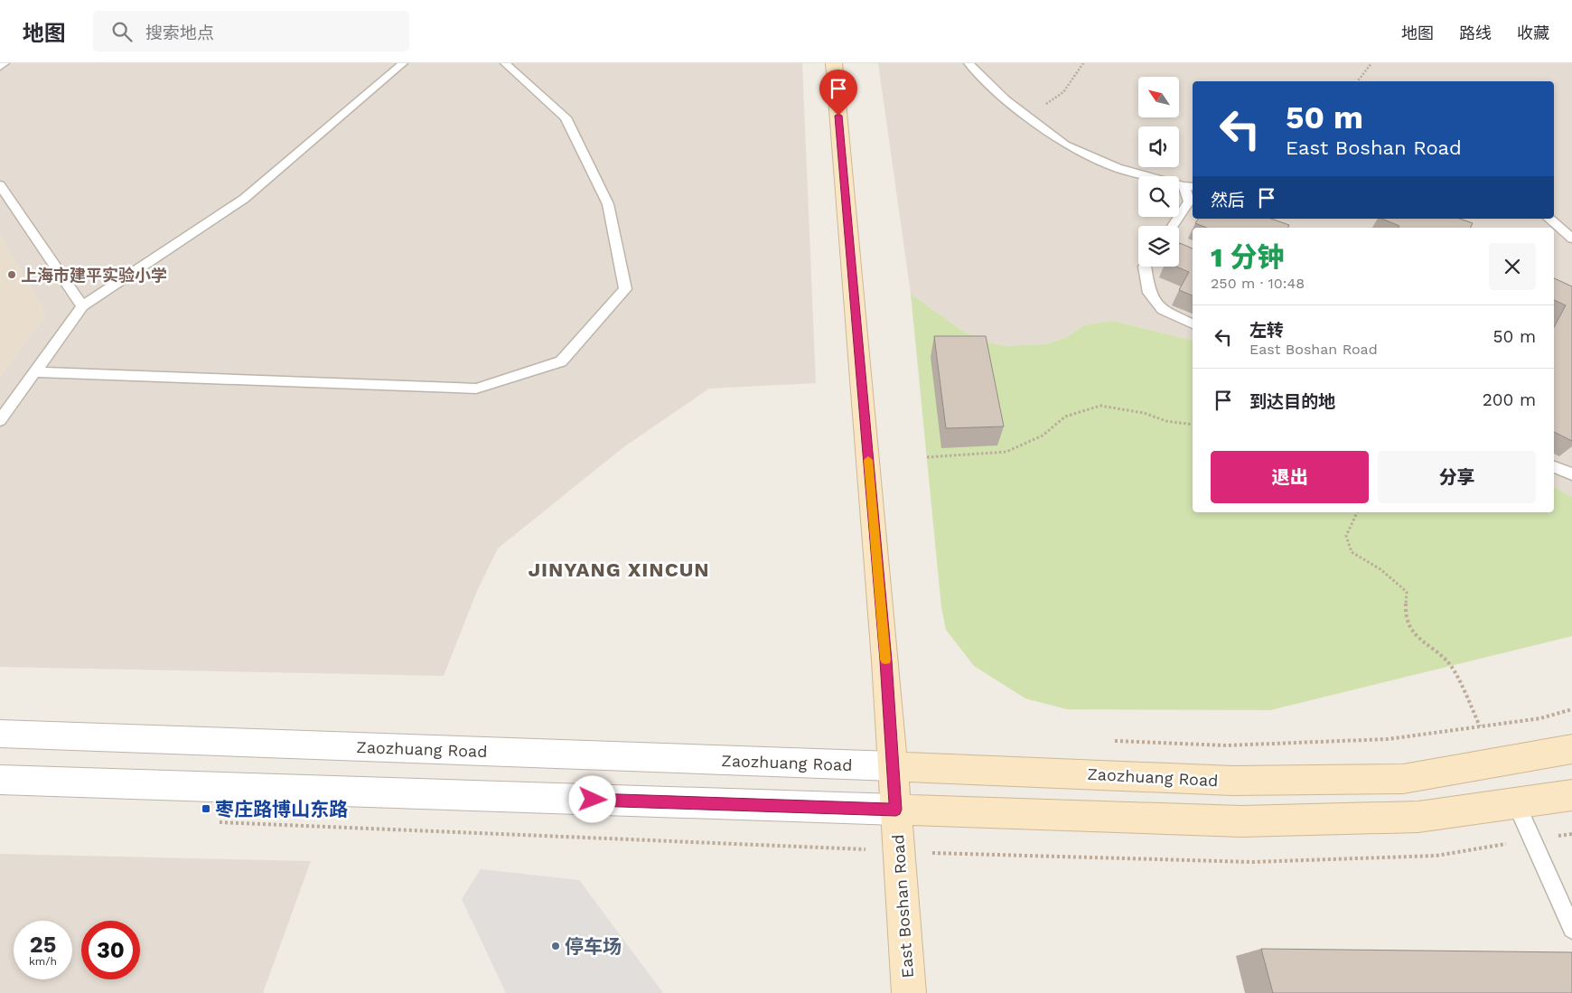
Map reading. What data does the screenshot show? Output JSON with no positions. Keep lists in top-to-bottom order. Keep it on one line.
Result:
{"streets":{"street":["Zaozhuang Road","East Boshan Road"]},"crossings":[["Zaozhuang Road","East Boshan Road"]],"districts":["JINYANG XINCUN"],"places":{"other":["上海市建平实验小学","停车场"],"transit":["枣庄路博山东路"]},"north":"top left","page":{"header":"地图","search":"搜索地点","nav":["地图","路线","收藏"],"turn":["50 m","East Boshan Road"],"then":"然后","heading":["1 分钟","250 m · 10:48"],"list":[{"name":"左转","note":"East Boshan Road","value":"50 m"},{"name":"到达目的地","value":"200 m"}],"buttons":["退出","分享"],"speed":"25 km/h","limit":"30"}}
